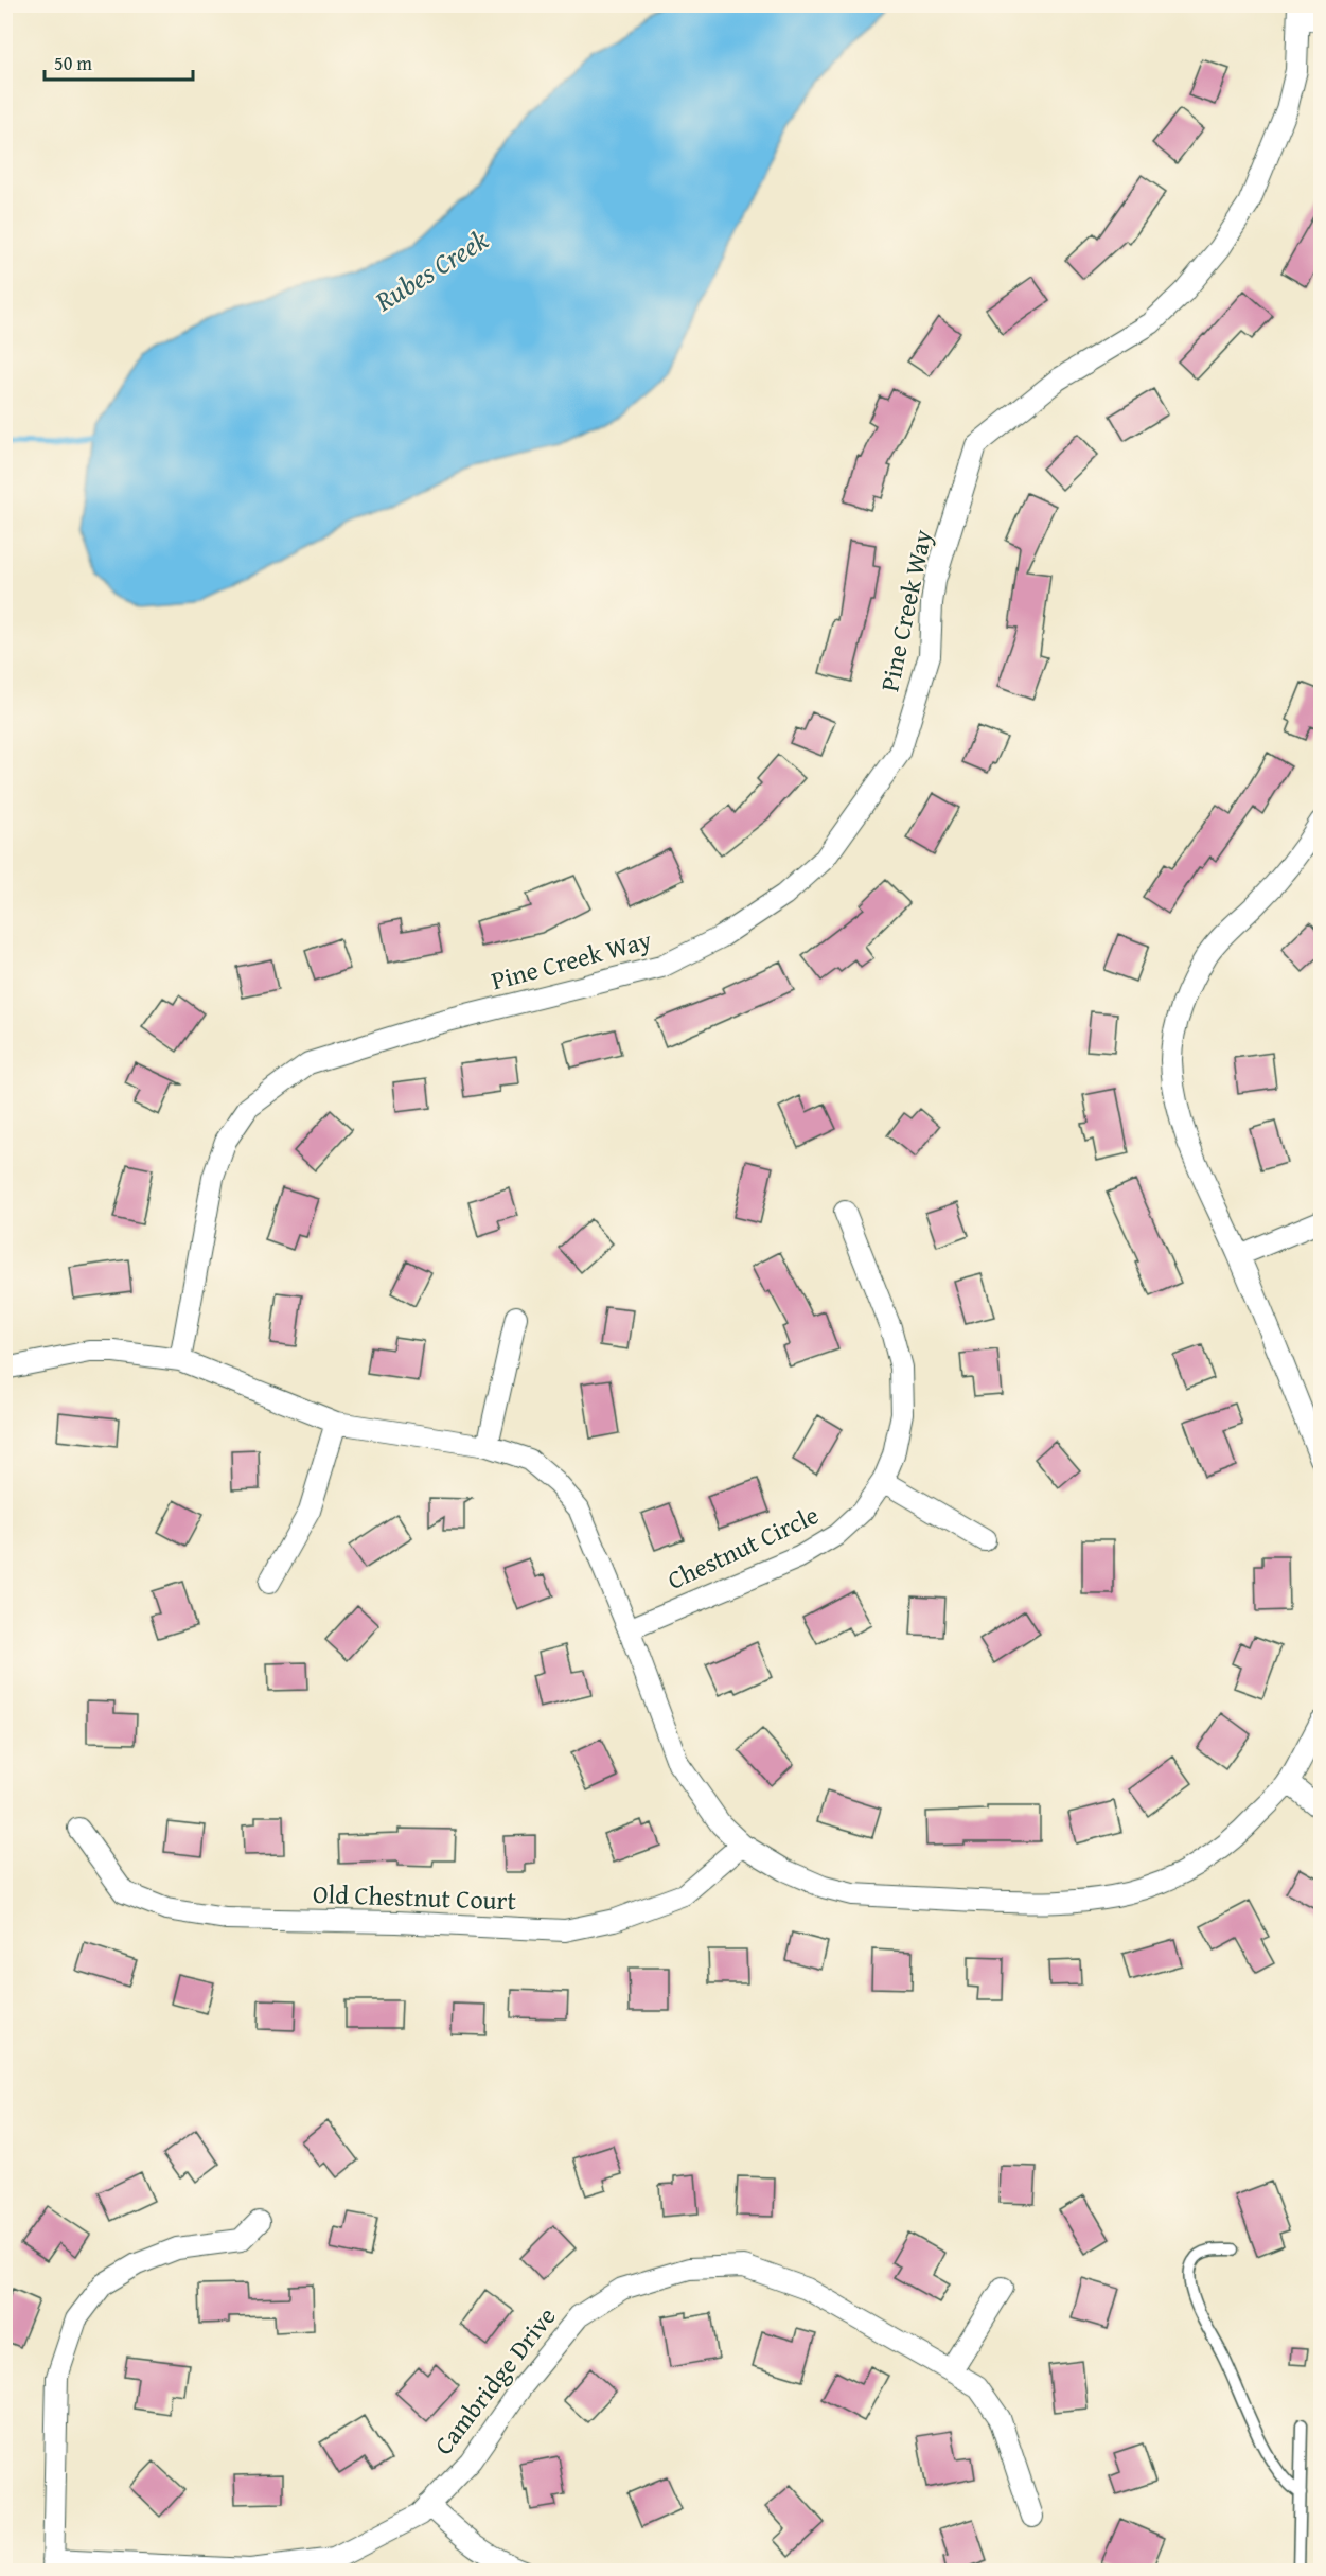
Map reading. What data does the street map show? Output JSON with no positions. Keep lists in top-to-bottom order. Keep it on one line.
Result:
{"streets":{"street":["Pine Creek Way","Chestnut Circle","Old Chestnut Court","Cambridge Drive"]},"water":["Rubes Creek"],"scale_bar":"50 m"}
